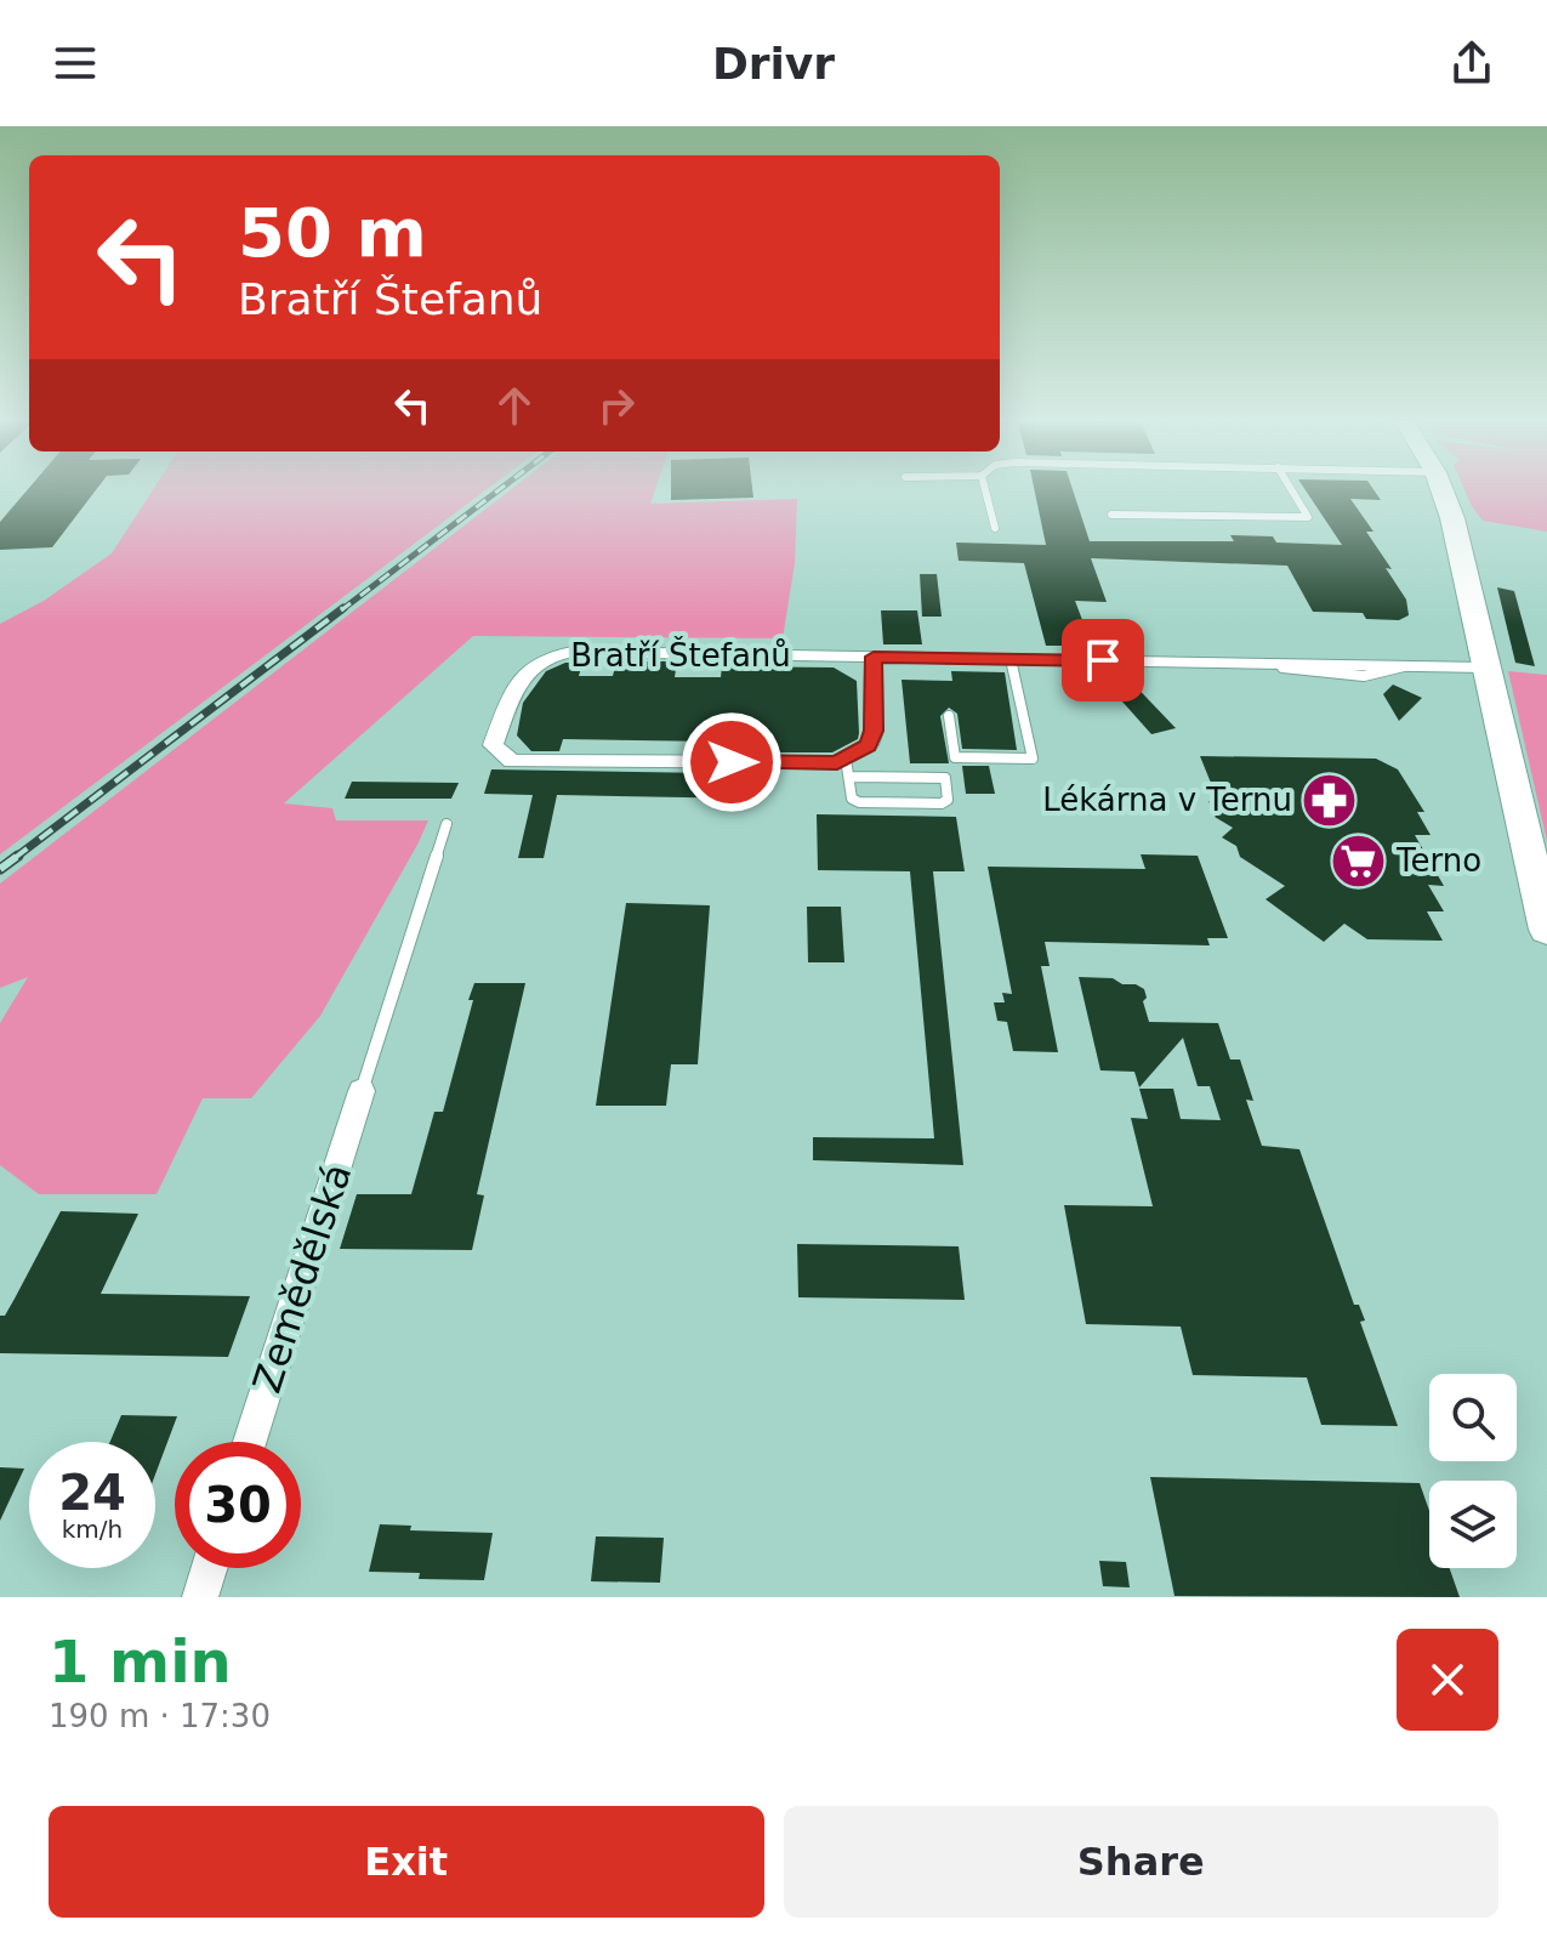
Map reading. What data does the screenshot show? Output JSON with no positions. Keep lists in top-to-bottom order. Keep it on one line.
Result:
{"streets":{"street":["Bratří Štefanů","Zemědělská"]},"places":{"pharmacy":["Lékárna v Ternu"],"supermarket":["Terno"]},"page":{"header":"Drivr","turn":["50 m","Bratří Štefanů"],"speed":"24 km/h","limit":"30","heading":["1 min","190 m · 17:30"],"buttons":["Exit","Share"]}}
